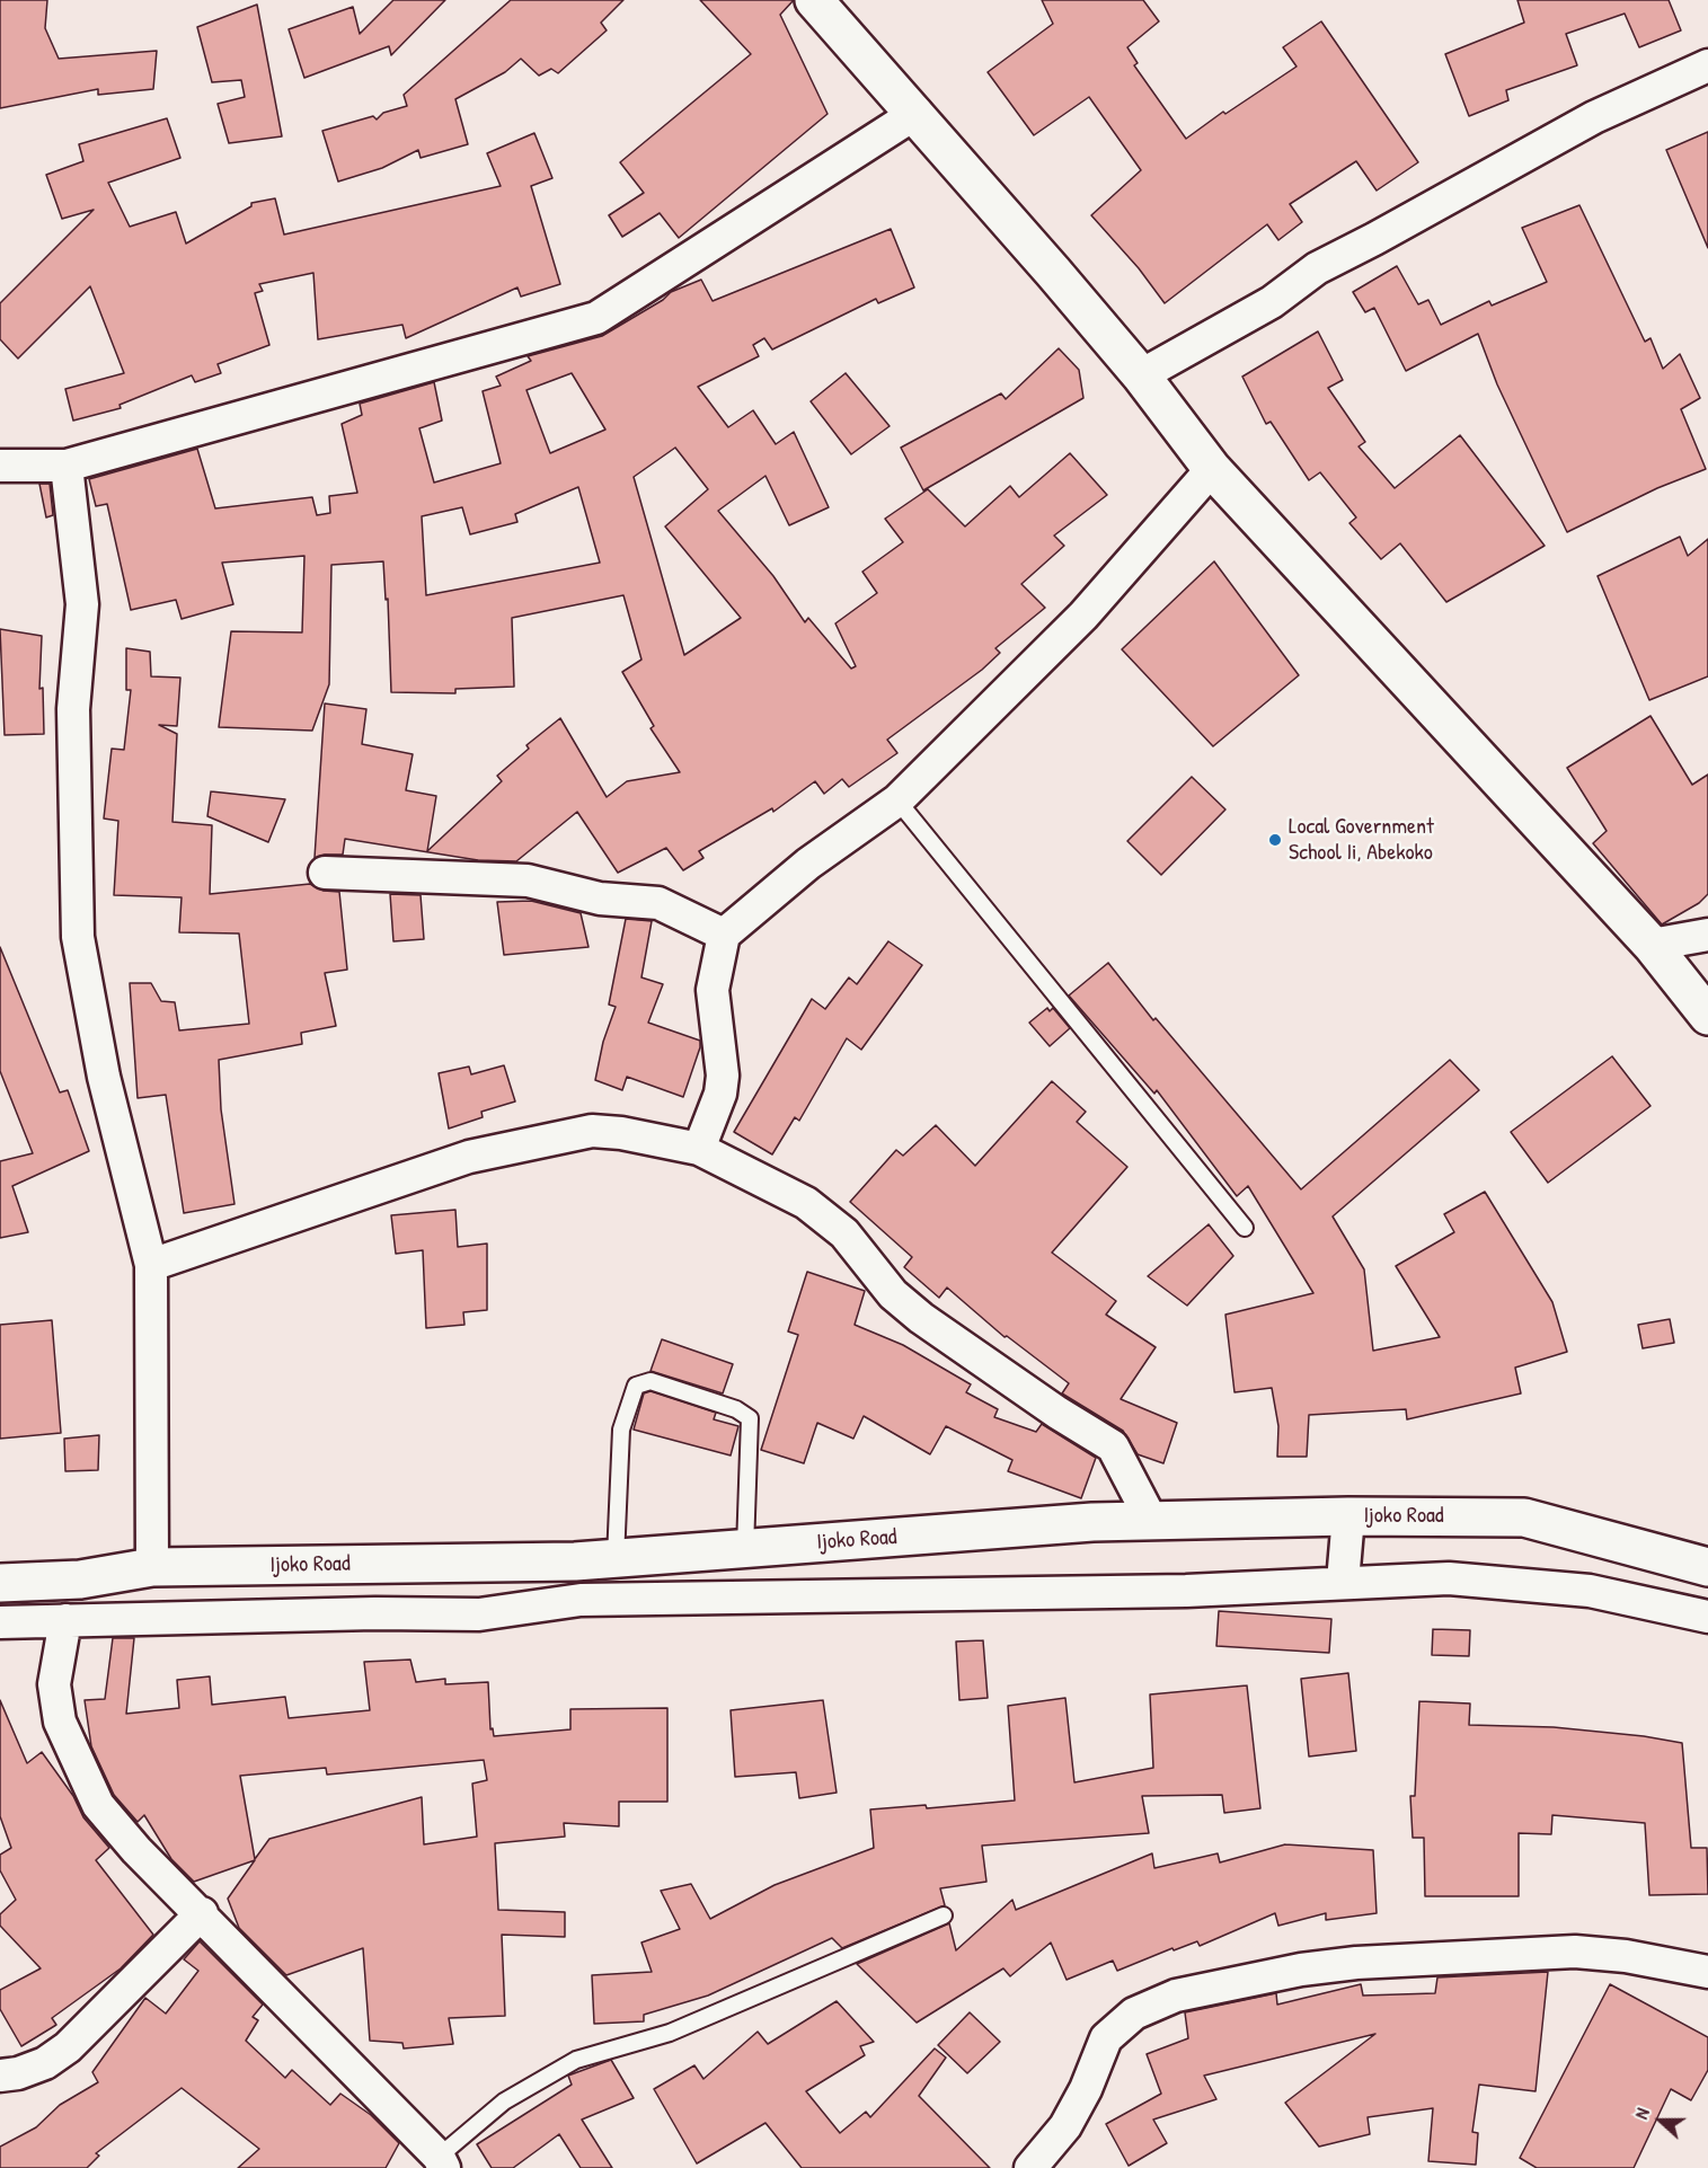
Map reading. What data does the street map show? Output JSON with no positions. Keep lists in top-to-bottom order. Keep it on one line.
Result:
{"streets":{"main road":["Ijoko Road"]},"places":["Local Government School Ii, Abekoko"],"north":"left"}
